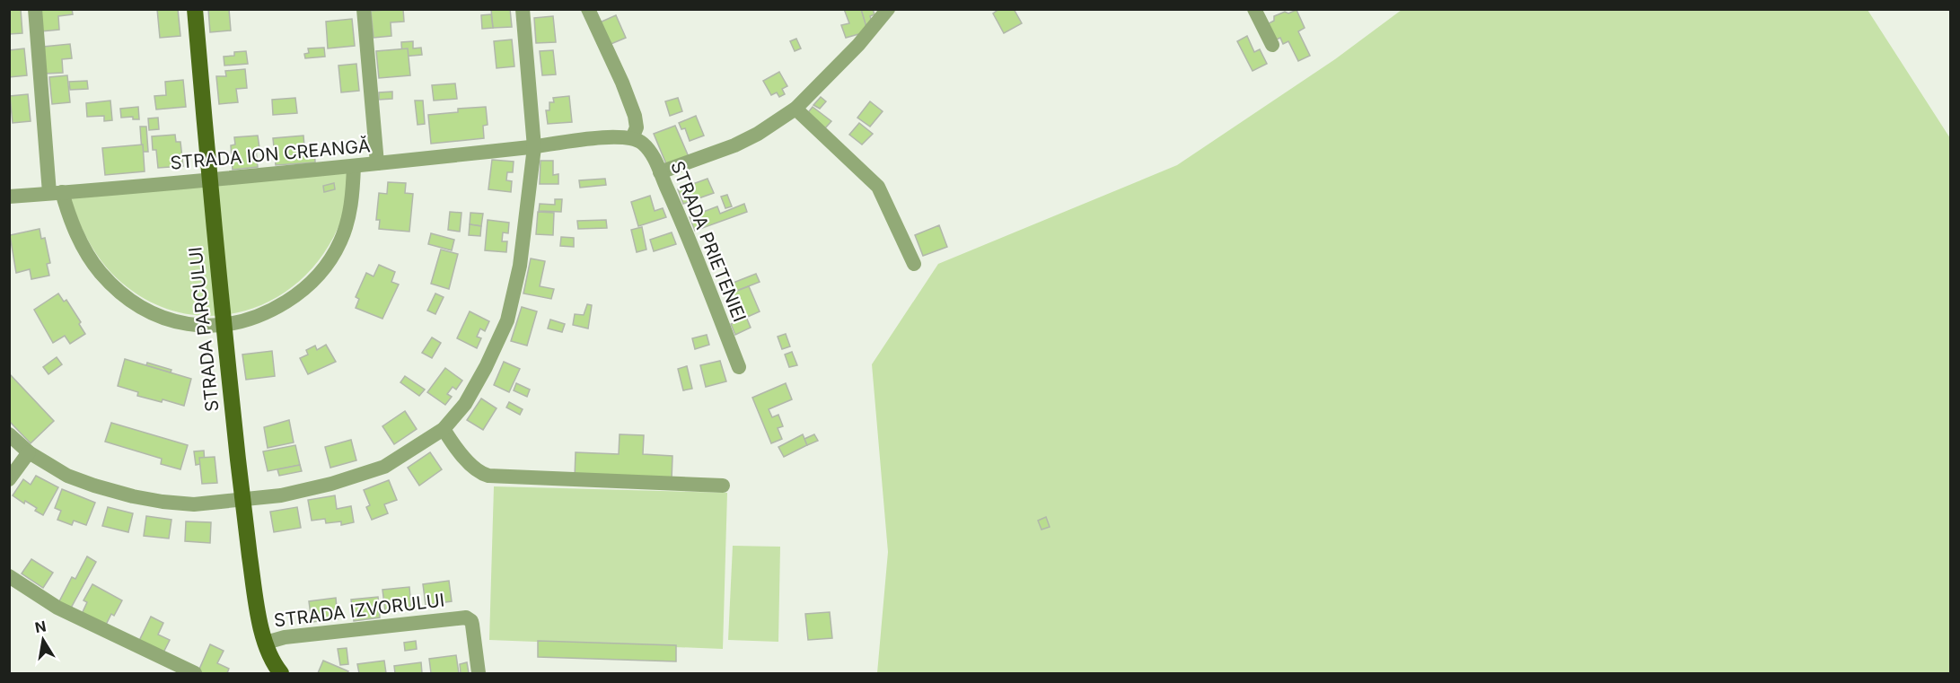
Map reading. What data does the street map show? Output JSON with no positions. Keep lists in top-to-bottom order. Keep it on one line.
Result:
{"streets":{"main road":["STRADA PARCULUI","STRADA IZVORULUI"],"street":["STRADA ION CREANGĂ","STRADA PRIETENIEI"]},"crossings":[["STRADA ION CREANGĂ","STRADA PARCULUI"],["STRADA PARCULUI","STRADA IZVORULUI"]],"north":"top"}
